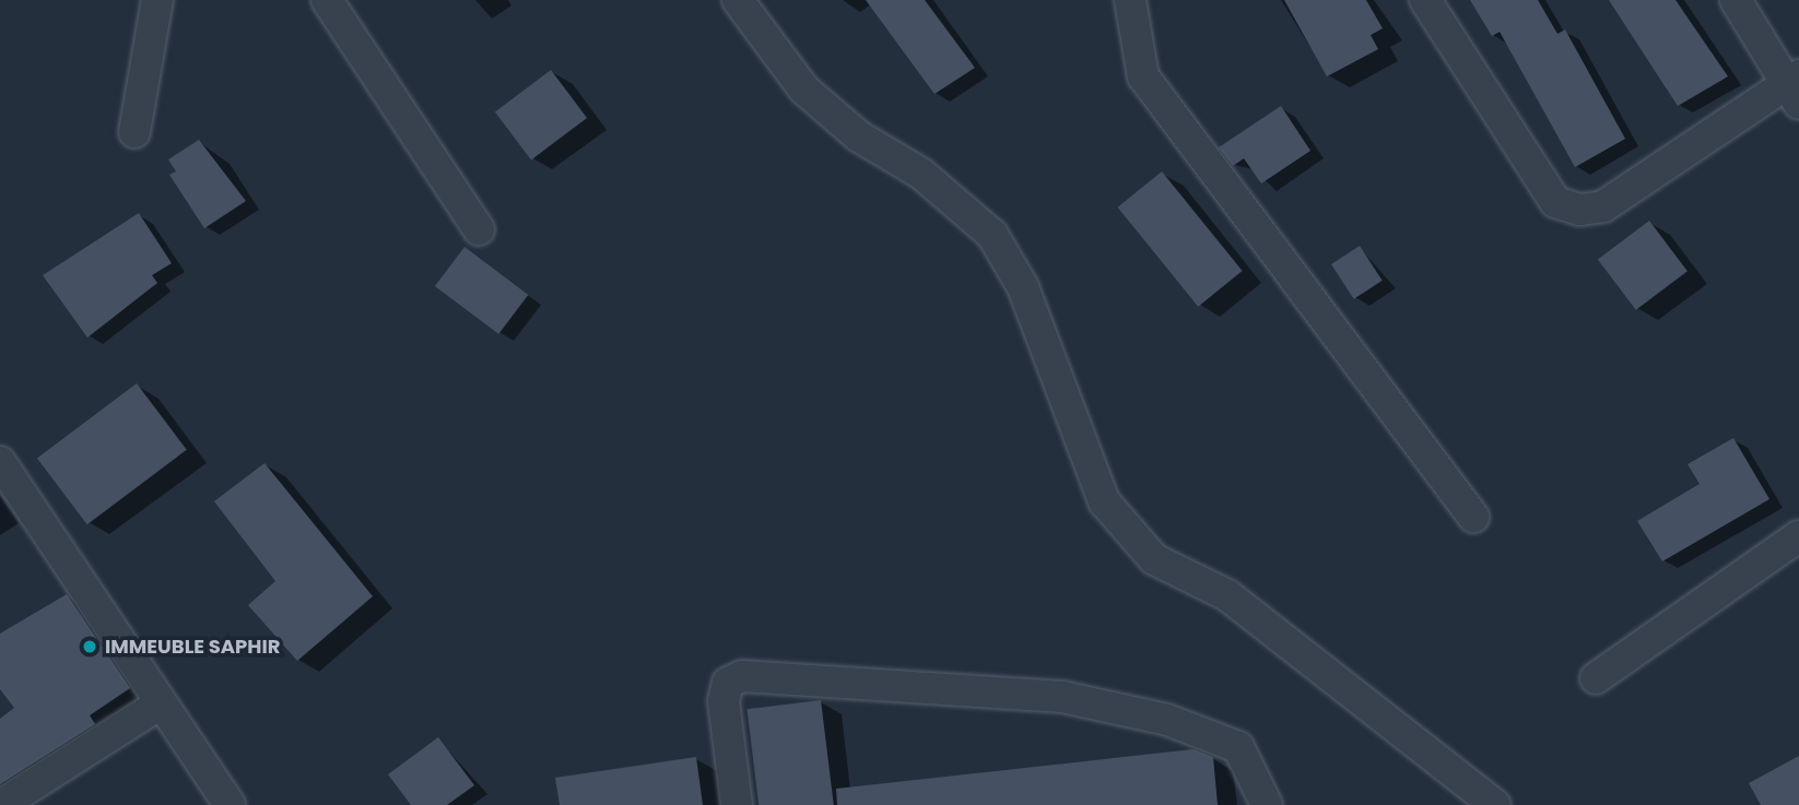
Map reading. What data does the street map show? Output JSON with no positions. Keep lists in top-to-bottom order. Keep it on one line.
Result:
{"places":["IMMEUBLE SAPHIR"]}
